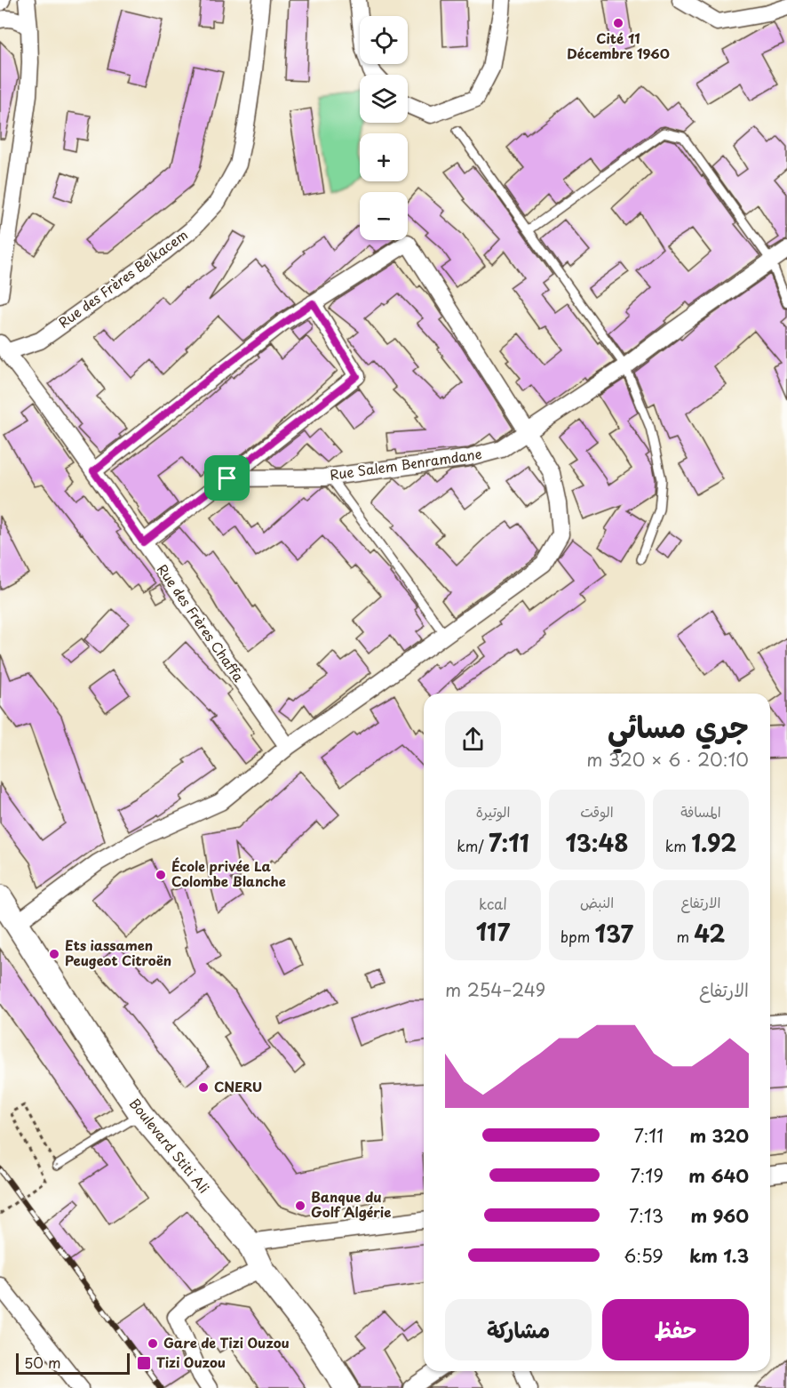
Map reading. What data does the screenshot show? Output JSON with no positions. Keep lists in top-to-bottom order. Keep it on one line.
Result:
{"streets":{"main road":["Boulevard Stiti Ali"],"street":["Rue des Frères Belkacem","Rue Salem Benramdane","Rue des Frères Chaffa"]},"crossings":[["Rue des Frères Belkacem","Rue des Frères Chaffa"]],"places":{"other":["Cité 11 Décembre 1960","École privée La Colombe Blanche","Ets iassamen Peugeot Citroën","CNERU","Banque du Golf Algérie","Gare de Tizi Ouzou"],"transit":["Tizi Ouzou"]},"scale_bar":"50 m","page":{"map_buttons":["+","−"],"heading":["جري مسائي","20:10 · 6 × 320 m"],"stats":[["المسافة","1.92 km"],["الوقت","13:48"],["الوتيرة","7:11 /km"],["الارتفاع","42 m"],["النبض","137 bpm"],["kcal","117"]],"chart":["الارتفاع","249–254 m"],"list":[{"name":"320 m","note":"7:11"},{"name":"640 m","note":"7:19"},{"name":"960 m","note":"7:13"},{"name":"1.3 km","note":"6:59"}],"buttons":["حفظ","مشاركة"],"scale":"50 m"}}
